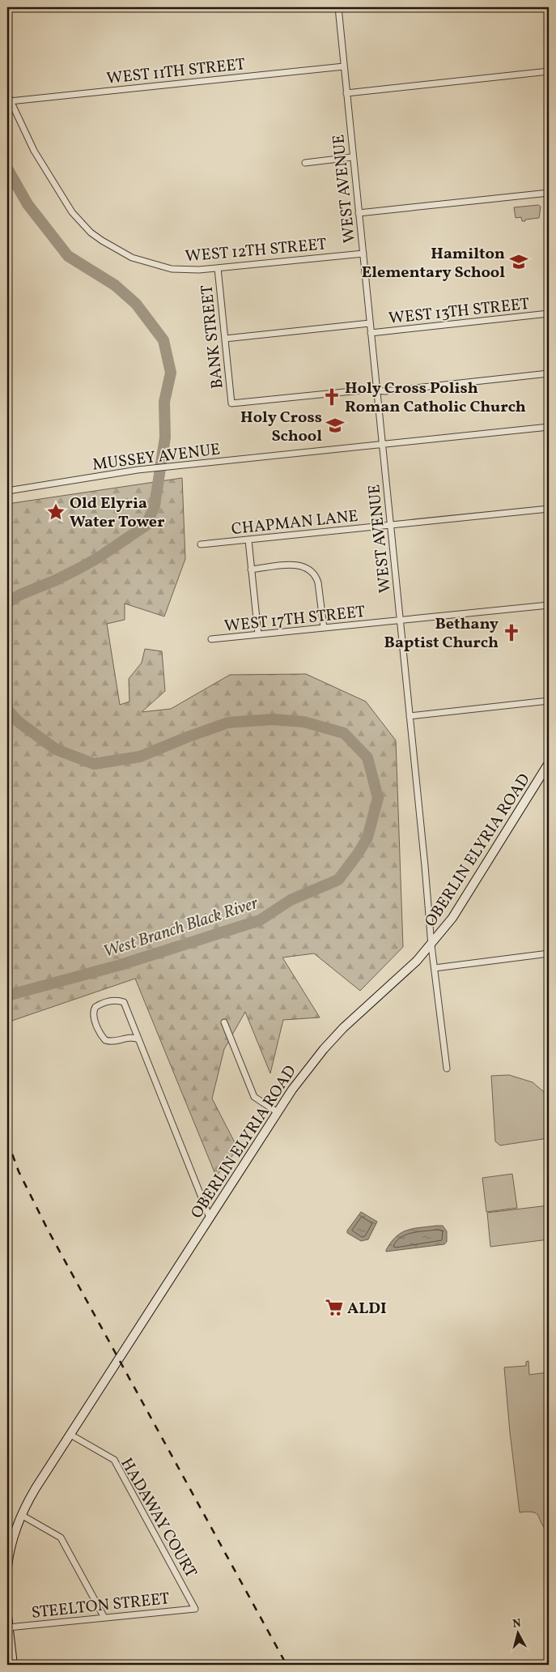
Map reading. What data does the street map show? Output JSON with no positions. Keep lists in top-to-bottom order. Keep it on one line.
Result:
{"streets":{"main road":["OBERLIN ELYRIA ROAD"],"street":["WEST 11TH STREET","WEST AVENUE","WEST 12TH STREET","WEST 13TH STREET","BANK STREET","MUSSEY AVENUE","CHAPMAN LANE","WEST 17TH STREET","HADAWAY COURT","STEELTON STREET"]},"crossings":[["WEST 11TH STREET","WEST AVENUE"],["WEST 11TH STREET","WEST 12TH STREET"],["WEST AVENUE","WEST 12TH STREET"],["WEST AVENUE","WEST 13TH STREET"],["WEST AVENUE","BANK STREET"],["WEST AVENUE","MUSSEY AVENUE"],["WEST AVENUE","CHAPMAN LANE"],["WEST AVENUE","WEST 17TH STREET"],["WEST AVENUE","OBERLIN ELYRIA ROAD"],["WEST 12TH STREET","BANK STREET"],["WEST 13TH STREET","BANK STREET"],["OBERLIN ELYRIA ROAD","HADAWAY COURT"],["HADAWAY COURT","STEELTON STREET"]],"water":["West Branch Black River"],"places":{"school or university":["Hamilton Elementary School","Holy Cross School"],"church":["Holy Cross Polish Roman Catholic Church","Bethany Baptist Church"],"place":["Old Elyria Water Tower"],"supermarket":["ALDI"]},"north":"top"}
